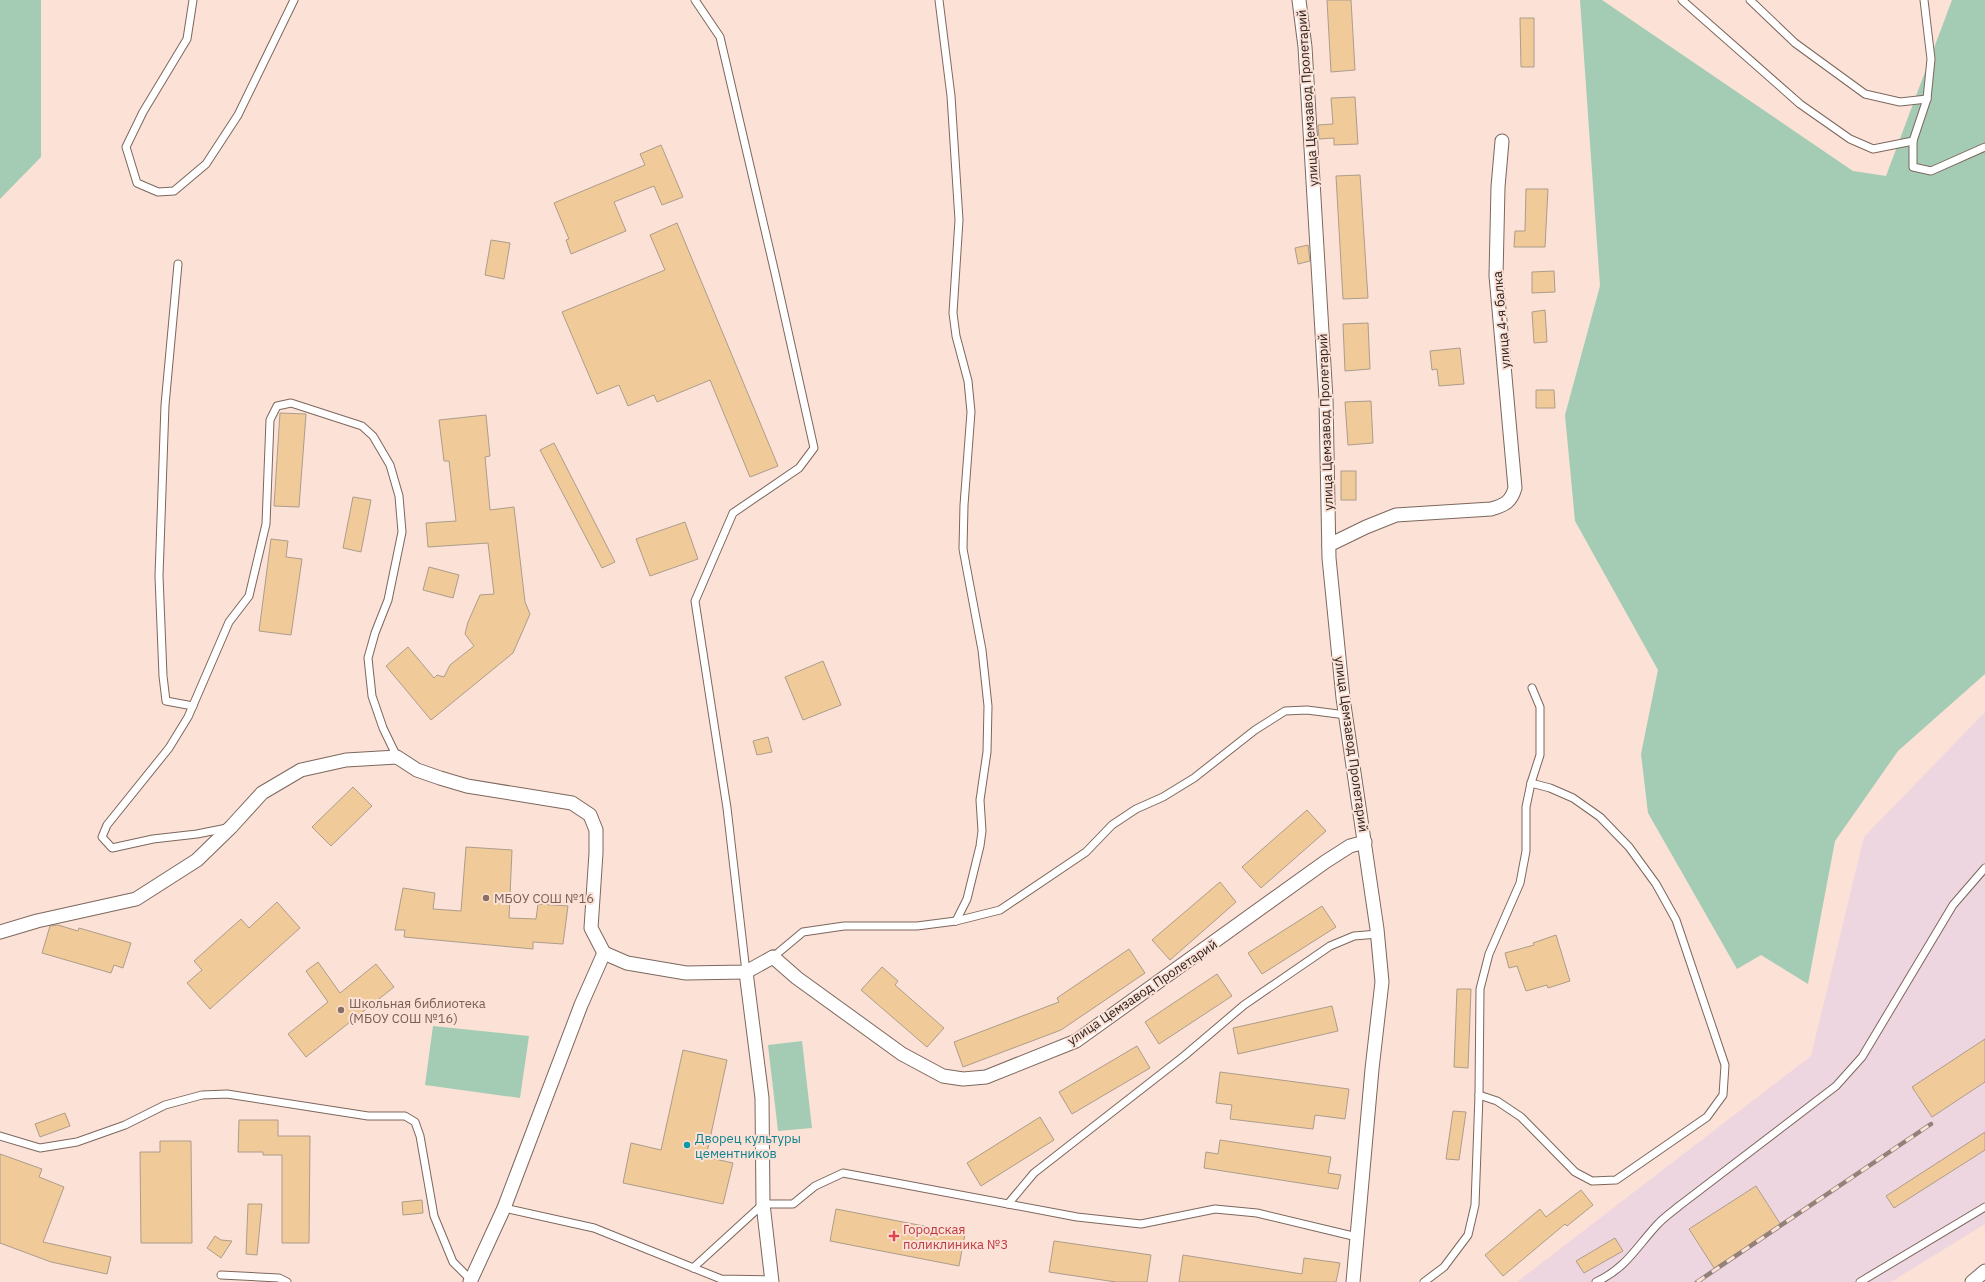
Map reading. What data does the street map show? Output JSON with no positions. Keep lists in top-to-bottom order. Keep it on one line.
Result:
{"streets":{"street":["улица Цемзавод Пролетарий","улица 4-я балка"]},"crossings":[["улица Цемзавод Пролетарий","улица 4-я балка"]],"places":{"other":["МБОУ СОШ №16","Школьная библиотека (МБОУ СОШ №16)","Дворец культуры цементников"],"health":["Городская поликлиника №3"]}}
